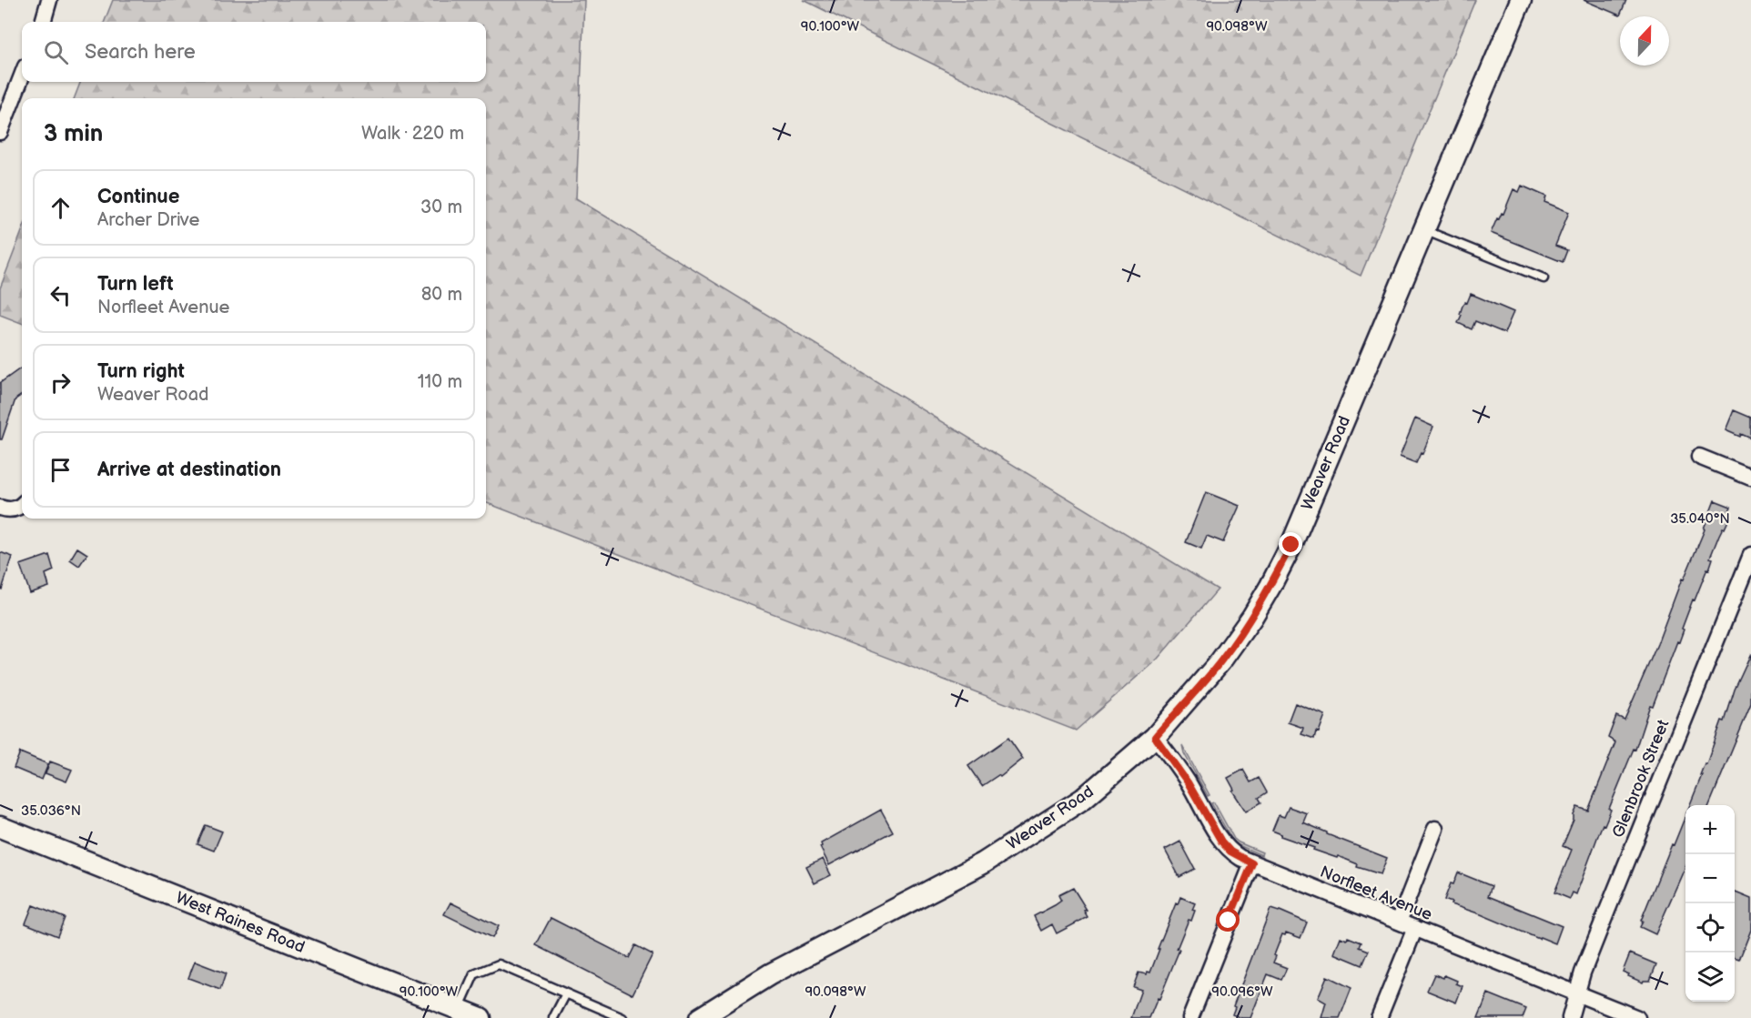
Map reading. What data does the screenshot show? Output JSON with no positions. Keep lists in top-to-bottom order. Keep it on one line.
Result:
{"streets":{"main road":["Weaver Road","West Raines Road"],"street":["Glenbrook Street","Norfleet Avenue"]},"crossings":[["Weaver Road","Norfleet Avenue"],["Glenbrook Street","Norfleet Avenue"]],"north":"top","page":{"search":"Search here","heading":["3 min","Walk · 220 m"],"list":[["Continue","Archer Drive","30 m"],["Turn left","Norfleet Avenue","80 m"],["Turn right","Weaver Road","110 m"],"Arrive at destination"],"map_buttons":["+","−"]},"coordinates":["90.100°W","90.098°W","35.040°N","35.036°N","90.096°W"]}
